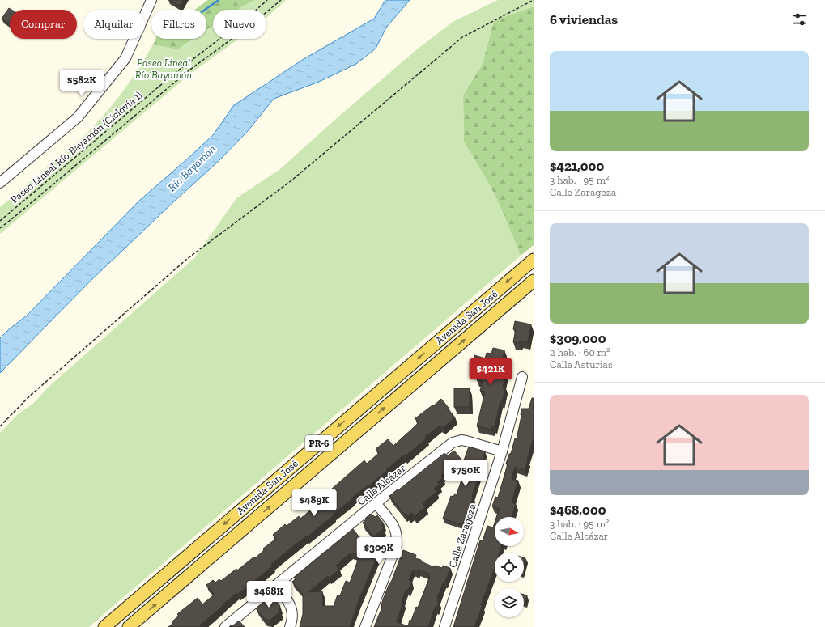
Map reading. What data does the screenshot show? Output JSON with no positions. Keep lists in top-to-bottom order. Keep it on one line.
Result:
{"streets":{"main road":["Avenida San José","PR-6"],"street":["Calle Alcázar","Calle Zaragoza"],"path":["Paseo Lineal Río Bayamón (Ciclovía 1)"]},"crossings":[["Calle Alcázar","Calle Zaragoza"]],"water":["Río Bayamón"],"parks":["Paseo Lineal Río Bayamón"],"north":"right","page":{"heading":"6 viviendas","chip":["Comprar","Alquilar","Filtros","Nuevo"],"list":[{"name":"$421,000","note":"3 hab. · 95 m² · Calle Zaragoza"},{"name":"$309,000","note":"2 hab. · 60 m² · Calle Asturias"},{"name":"$468,000","note":"3 hab. · 95 m² · Calle Alcázar"}],"price":["$582K","$421K","$750K","$489K","$309K","$468K"]}}
